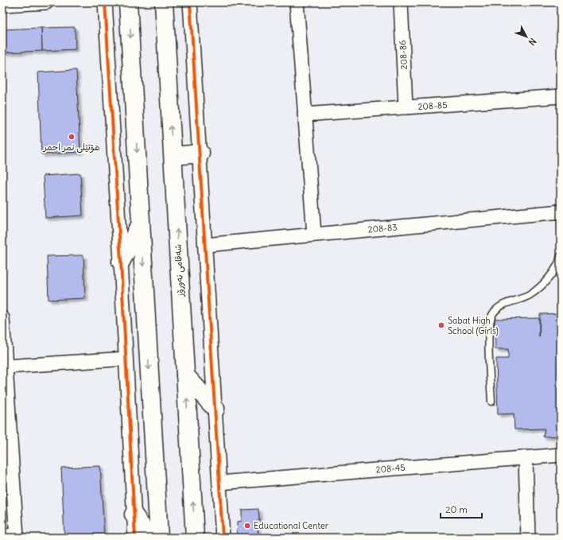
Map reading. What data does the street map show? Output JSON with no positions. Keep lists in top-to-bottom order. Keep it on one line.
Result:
{"streets":{"main road":["شەقامی نەورۆز"],"street":["208-86","208-85","208-83","208-45"]},"crossings":[["208-86","208-85"]],"places":["هۆتێلی نمر احمر","Sabat High School (Girls)","Educational Center"],"scale_bar":"20 m","north":"bottom right"}
